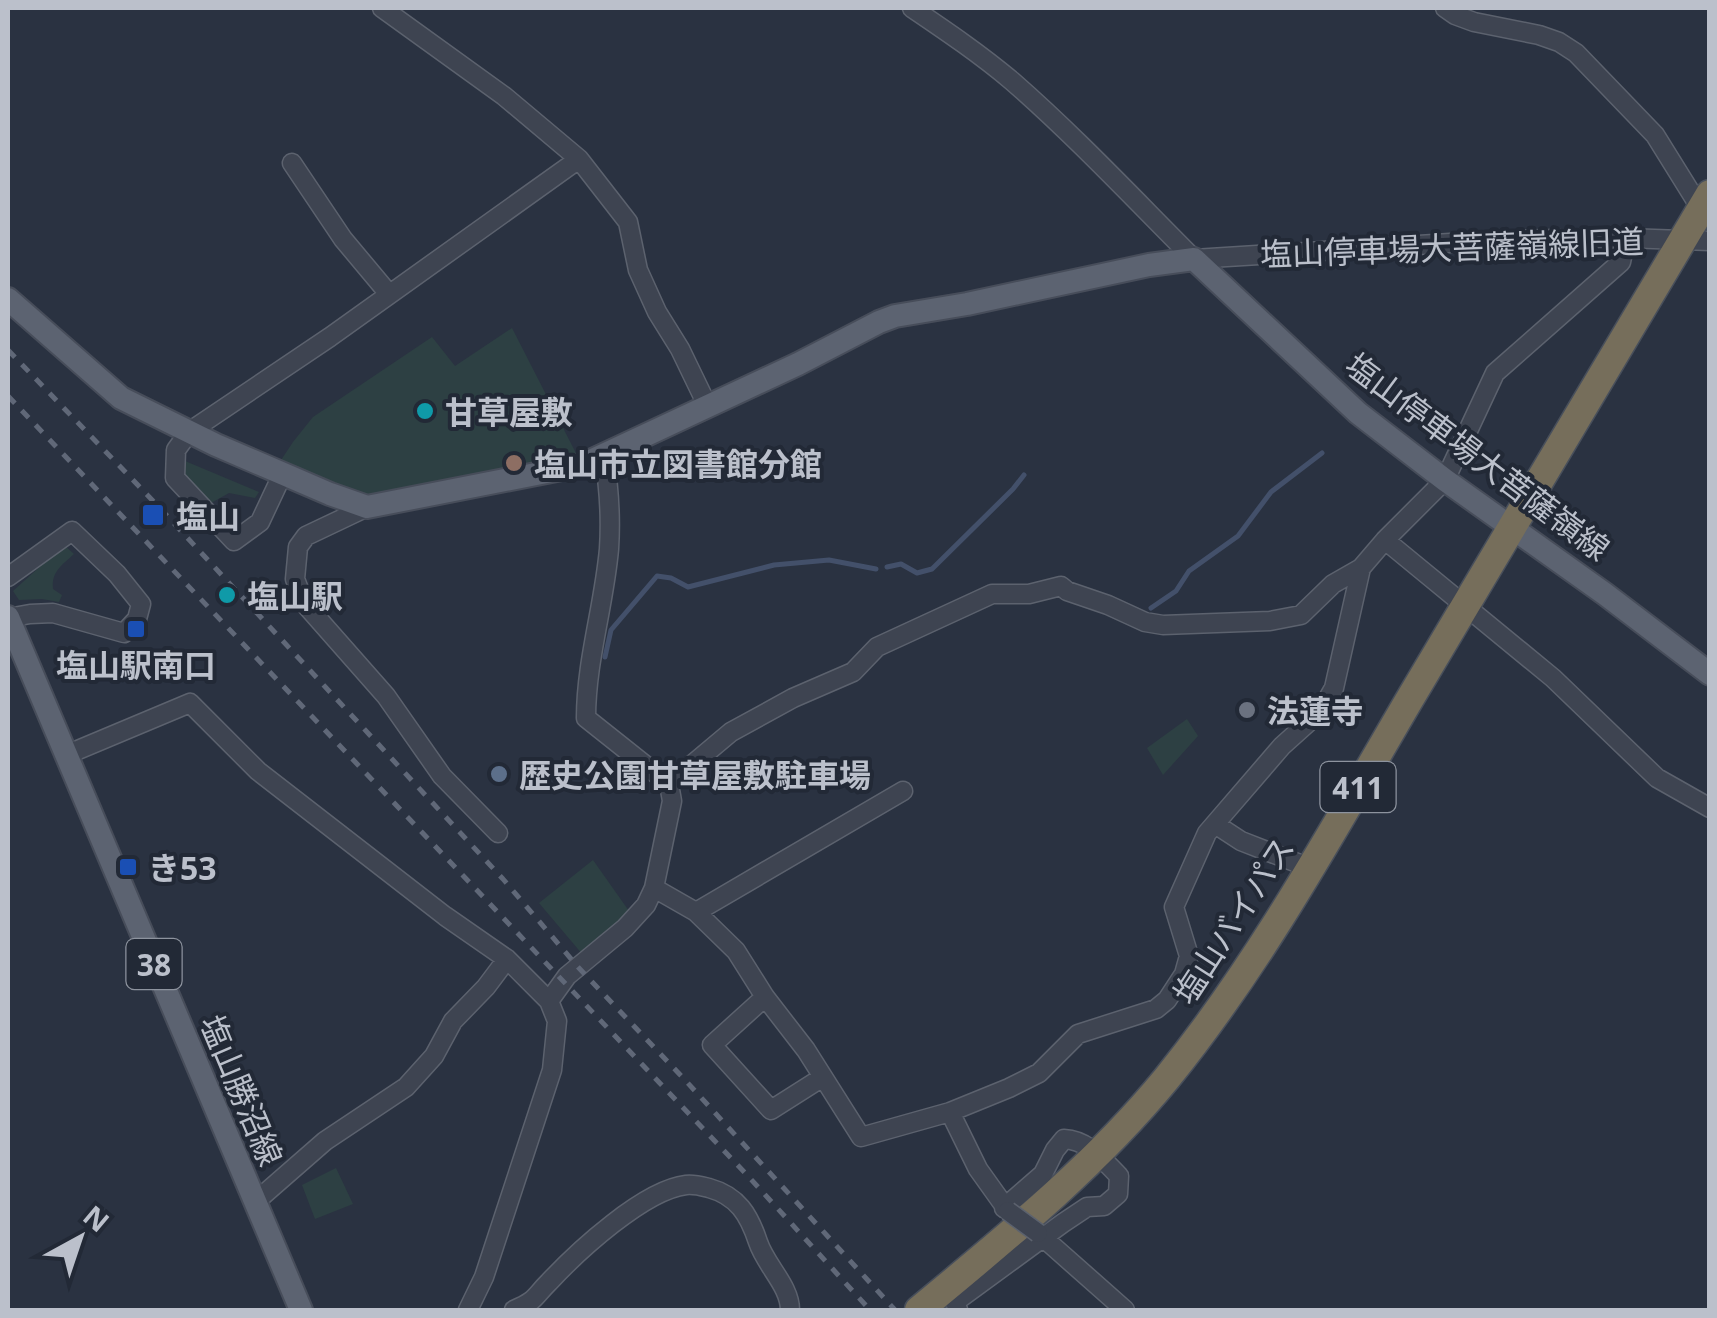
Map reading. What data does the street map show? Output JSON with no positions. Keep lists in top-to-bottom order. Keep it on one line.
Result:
{"streets":{"highway":["411","塩山バイパス"],"main road":["塩山停車場大菩薩嶺線","38","塩山勝沼線"],"street":["塩山停車場大菩薩嶺線旧道"]},"crossings":[["塩山停車場大菩薩嶺線旧道","塩山停車場大菩薩嶺線"],["塩山停車場大菩薩嶺線旧道","塩山バイパス"],["塩山停車場大菩薩嶺線","塩山バイパス"]],"places":{"other":["甘草屋敷","塩山市立図書館分館","塩山駅","法蓮寺","歴史公園甘草屋敷駐車場"],"transit":["塩山","塩山駅南口","き53"]},"north":"top right"}
